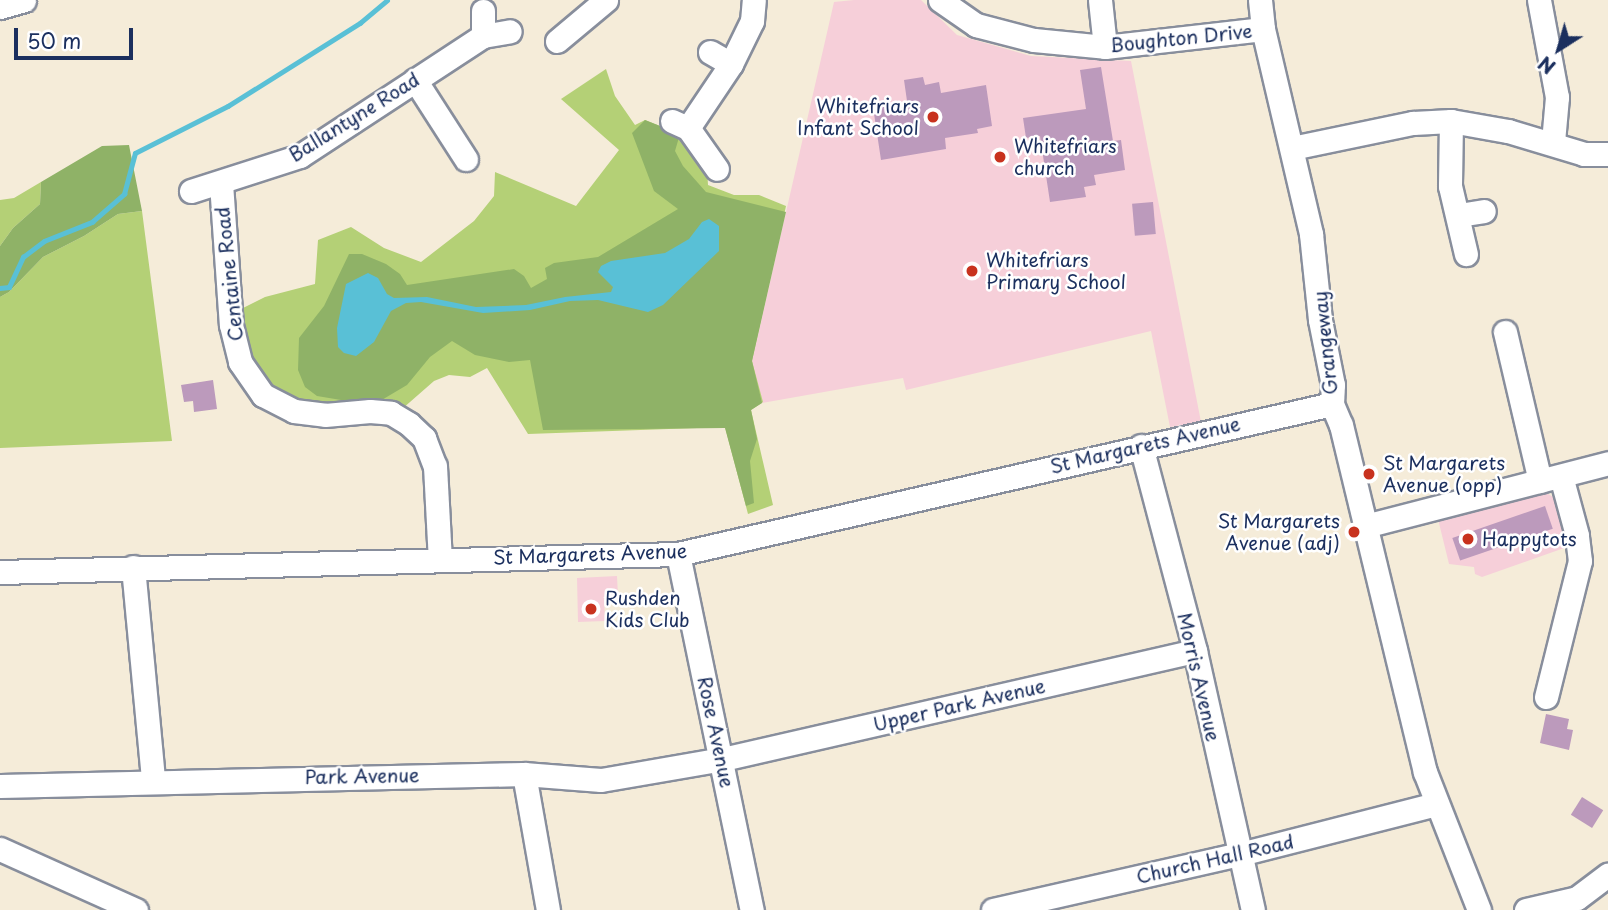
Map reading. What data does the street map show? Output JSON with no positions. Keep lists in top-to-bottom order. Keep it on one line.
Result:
{"streets":{"street":["Boughton Drive","Ballantyne Road","Centaine Road","Grangeway","St Margarets Avenue","Morris Avenue","Upper Park Avenue","Rose Avenue","Park Avenue","Church Hall Road"]},"crossings":[["Boughton Drive","Grangeway"],["Ballantyne Road","Centaine Road"],["Centaine Road","St Margarets Avenue"],["Grangeway","St Margarets Avenue"],["Grangeway","Church Hall Road"],["St Margarets Avenue","Morris Avenue"],["St Margarets Avenue","Rose Avenue"],["Morris Avenue","Upper Park Avenue"],["Morris Avenue","Church Hall Road"],["Upper Park Avenue","Rose Avenue"],["Upper Park Avenue","Park Avenue"],["Rose Avenue","Park Avenue"]],"places":["Whitefriars Infant School","Whitefriars church","Whitefriars Primary School","St Margarets Avenue (opp)","St Margarets Avenue (adj)","Happytots","Rushden Kids Club"],"scale_bar":"50 m","north":"bottom left"}
